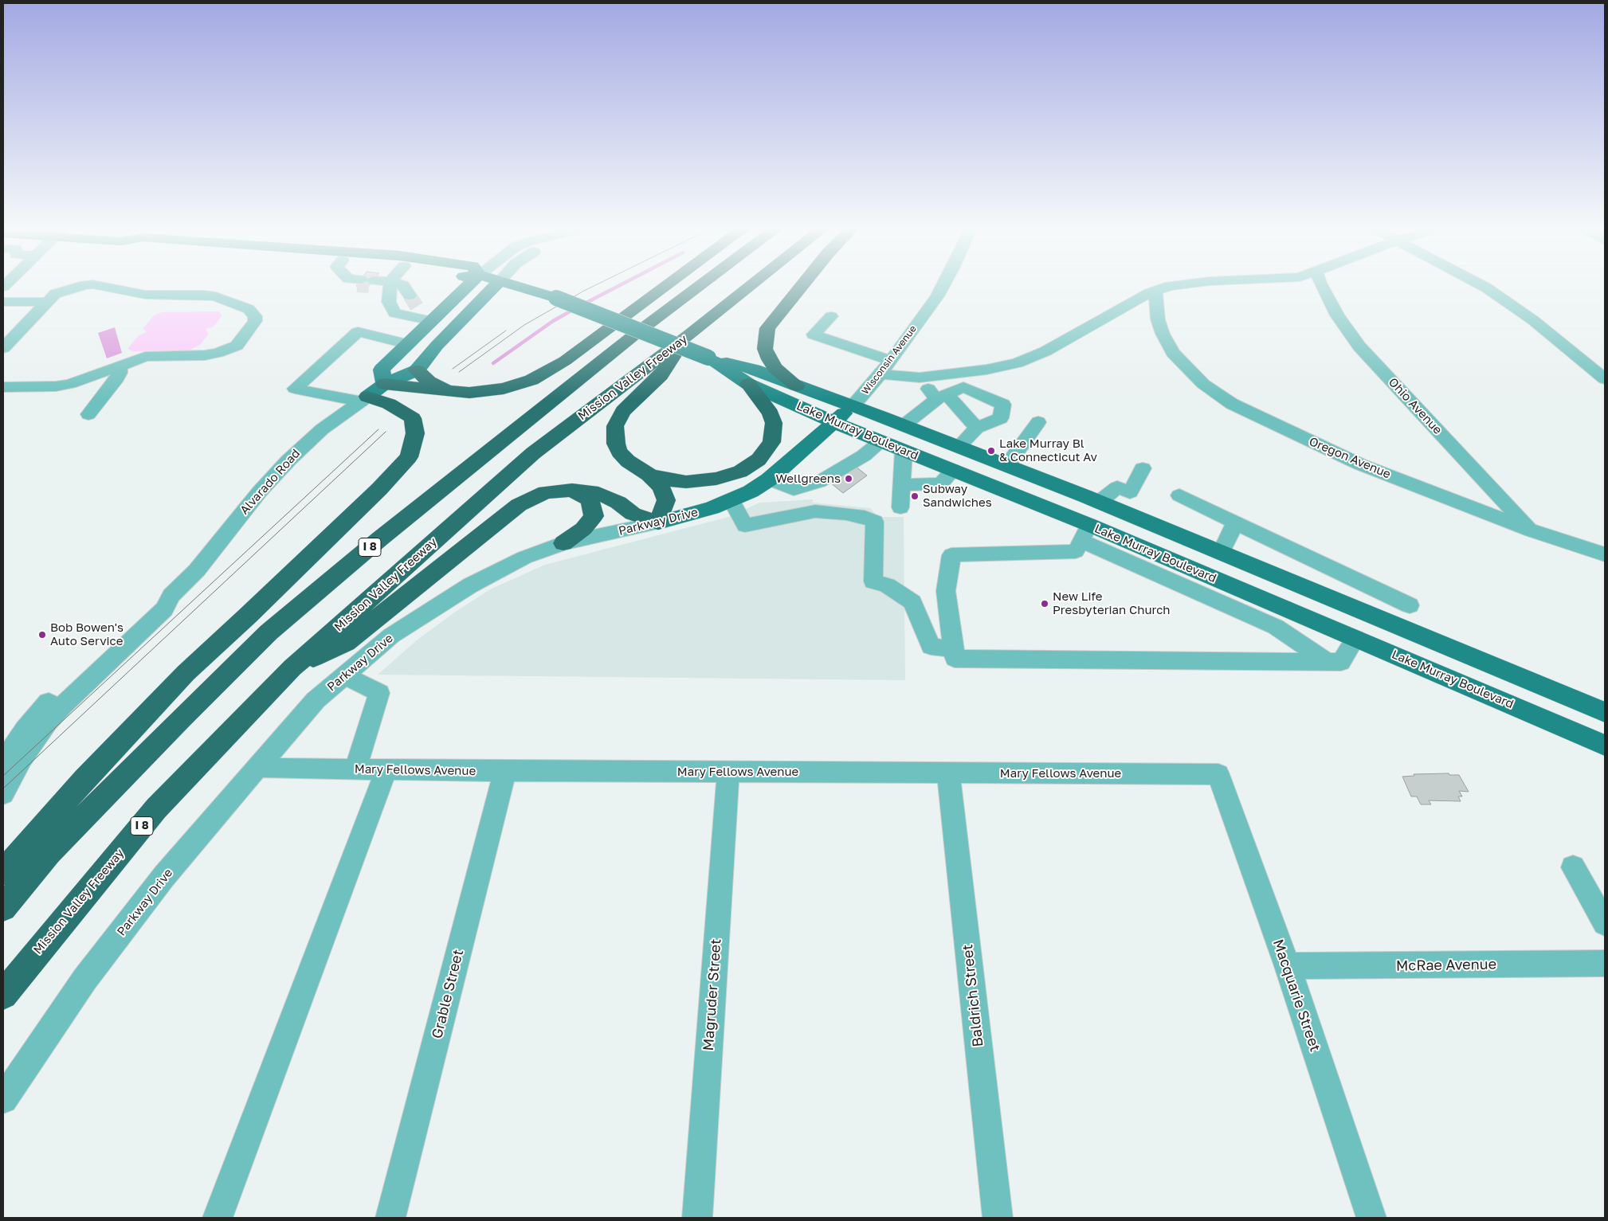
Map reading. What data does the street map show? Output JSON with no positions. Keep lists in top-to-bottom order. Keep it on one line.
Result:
{"streets":{"highway":["Mission Valley Freeway","I 8"],"main road":["Lake Murray Boulevard","Alvarado Road","Parkway Drive"],"street":["Wisconsin Avenue","Ohio Avenue","Oregon Avenue","Mary Fellows Avenue","McRae Avenue","Grable Street","Magruder Street","Baldrich Street","Macquarie Street"]},"crossings":[["Wisconsin Avenue","Lake Murray Boulevard"],["Wisconsin Avenue","Parkway Drive"],["Ohio Avenue","Oregon Avenue"],["Lake Murray Boulevard","Parkway Drive"],["Parkway Drive","Mary Fellows Avenue"],["Mary Fellows Avenue","Grable Street"],["Mary Fellows Avenue","Magruder Street"],["Mary Fellows Avenue","Baldrich Street"],["Mary Fellows Avenue","Macquarie Street"],["McRae Avenue","Macquarie Street"]],"places":["Lake Murray Bl & Connecticut Av","Wellgreens","Subway Sandwiches","New Life Presbyterian Church","Bob Bowen's Auto Service"]}
